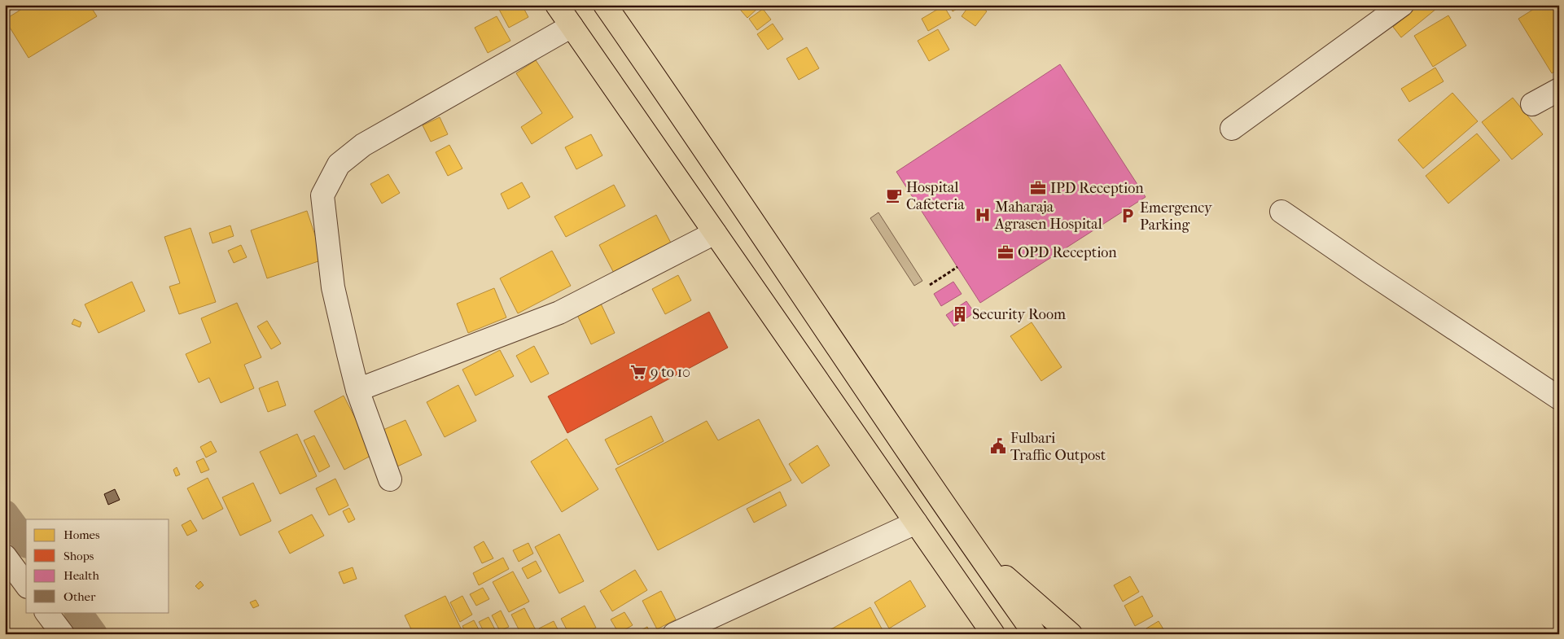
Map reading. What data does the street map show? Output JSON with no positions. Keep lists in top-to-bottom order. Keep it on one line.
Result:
{"places":{"office":["IPD Reception","OPD Reception"],"cafe":["Hospital Cafeteria"],"hospital":["Maharaja Agrasen Hospital"],"parking":["Emergency Parking"],"building":["Security Room"],"supermarket":["9 to 10"],"public building":["Fulbari Traffic Outpost"]},"legend":["Homes","Shops","Health","Other"]}
